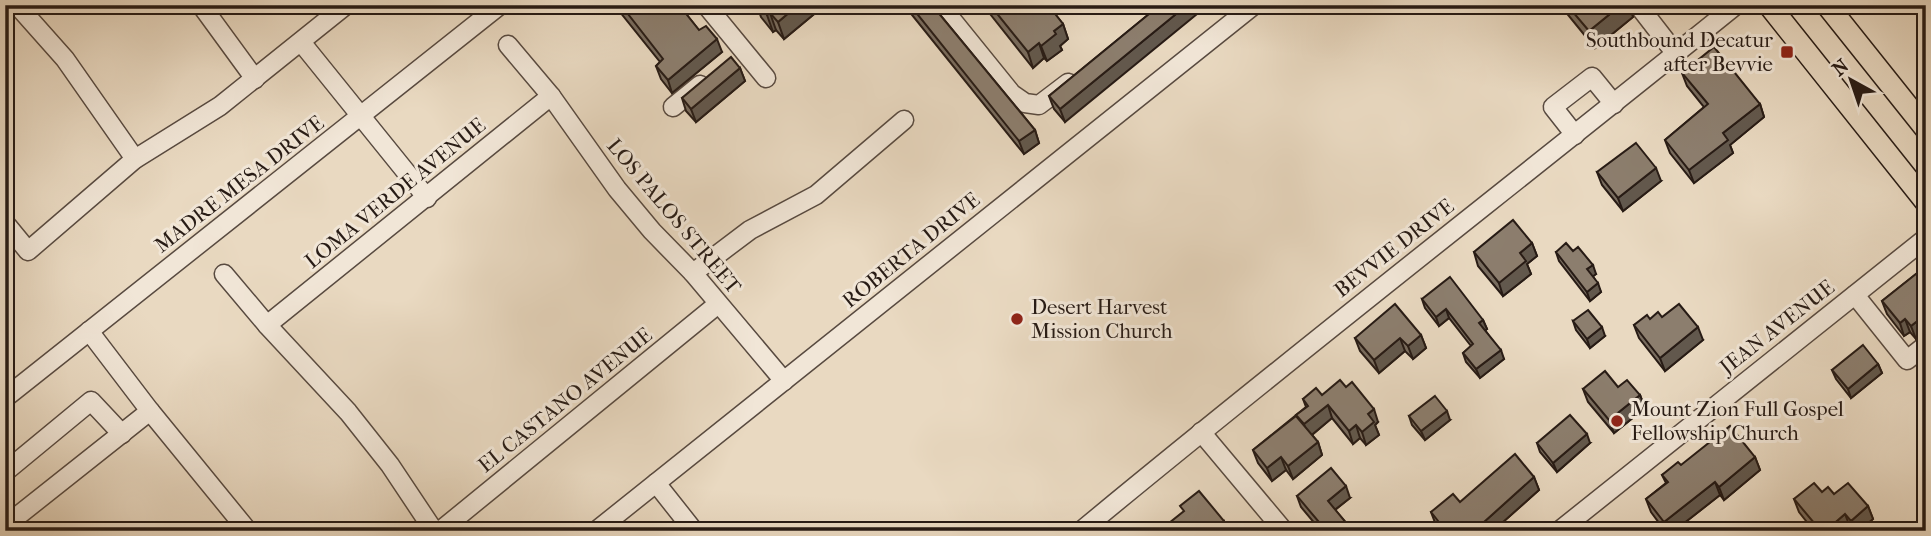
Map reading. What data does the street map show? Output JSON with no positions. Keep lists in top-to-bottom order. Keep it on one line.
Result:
{"streets":{"street":["MADRE MESA DRIVE","LOMA VERDE AVENUE","LOS PALOS STREET","BEVVIE DRIVE","ROBERTA DRIVE","JEAN AVENUE","EL CASTANO AVENUE"]},"crossings":[["LOMA VERDE AVENUE","LOS PALOS STREET"],["LOS PALOS STREET","ROBERTA DRIVE"],["LOS PALOS STREET","EL CASTANO AVENUE"]],"places":{"transit":["Southbound Decatur after Bevvie"],"other":["Desert Harvest Mission Church","Mount Zion Full Gospel Fellowship Church"]},"north":"top left"}
